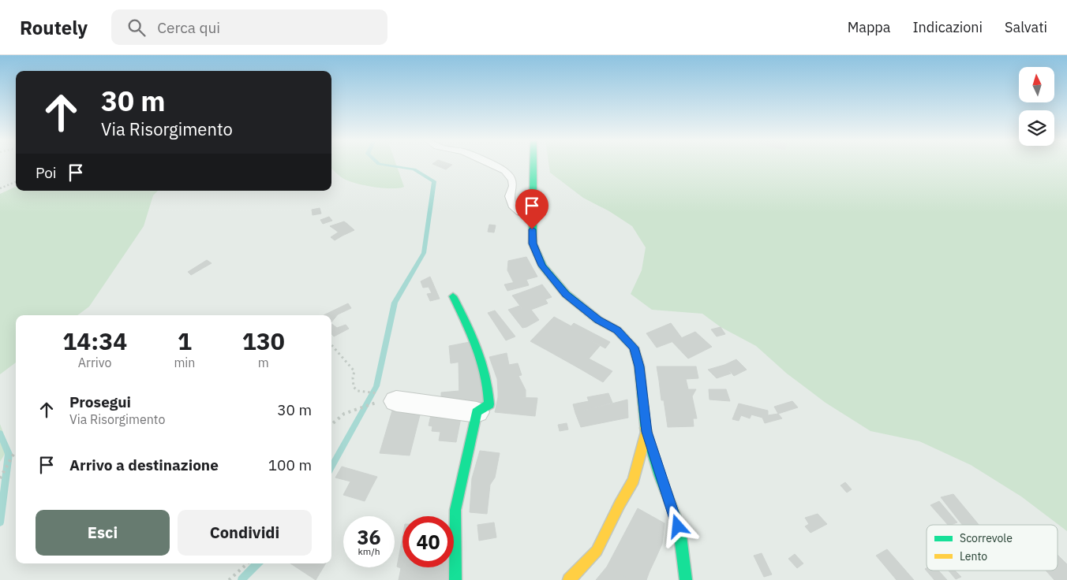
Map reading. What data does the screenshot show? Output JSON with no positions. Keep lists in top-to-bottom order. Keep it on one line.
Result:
{"legend":["Scorrevole","Lento"],"north":"top","page":{"header":"Routely","search":"Cerca qui","nav":["Mappa","Indicazioni","Salvati"],"turn":["30 m","Via Risorgimento"],"then":"Poi","eta":["14:34","Arrivo","1","min","130","m"],"list":[{"name":"Prosegui","note":"Via Risorgimento","value":"30 m"},{"name":"Arrivo a destinazione","value":"100 m"}],"buttons":["Esci","Condividi"],"speed":"36 km/h","limit":"40"}}
